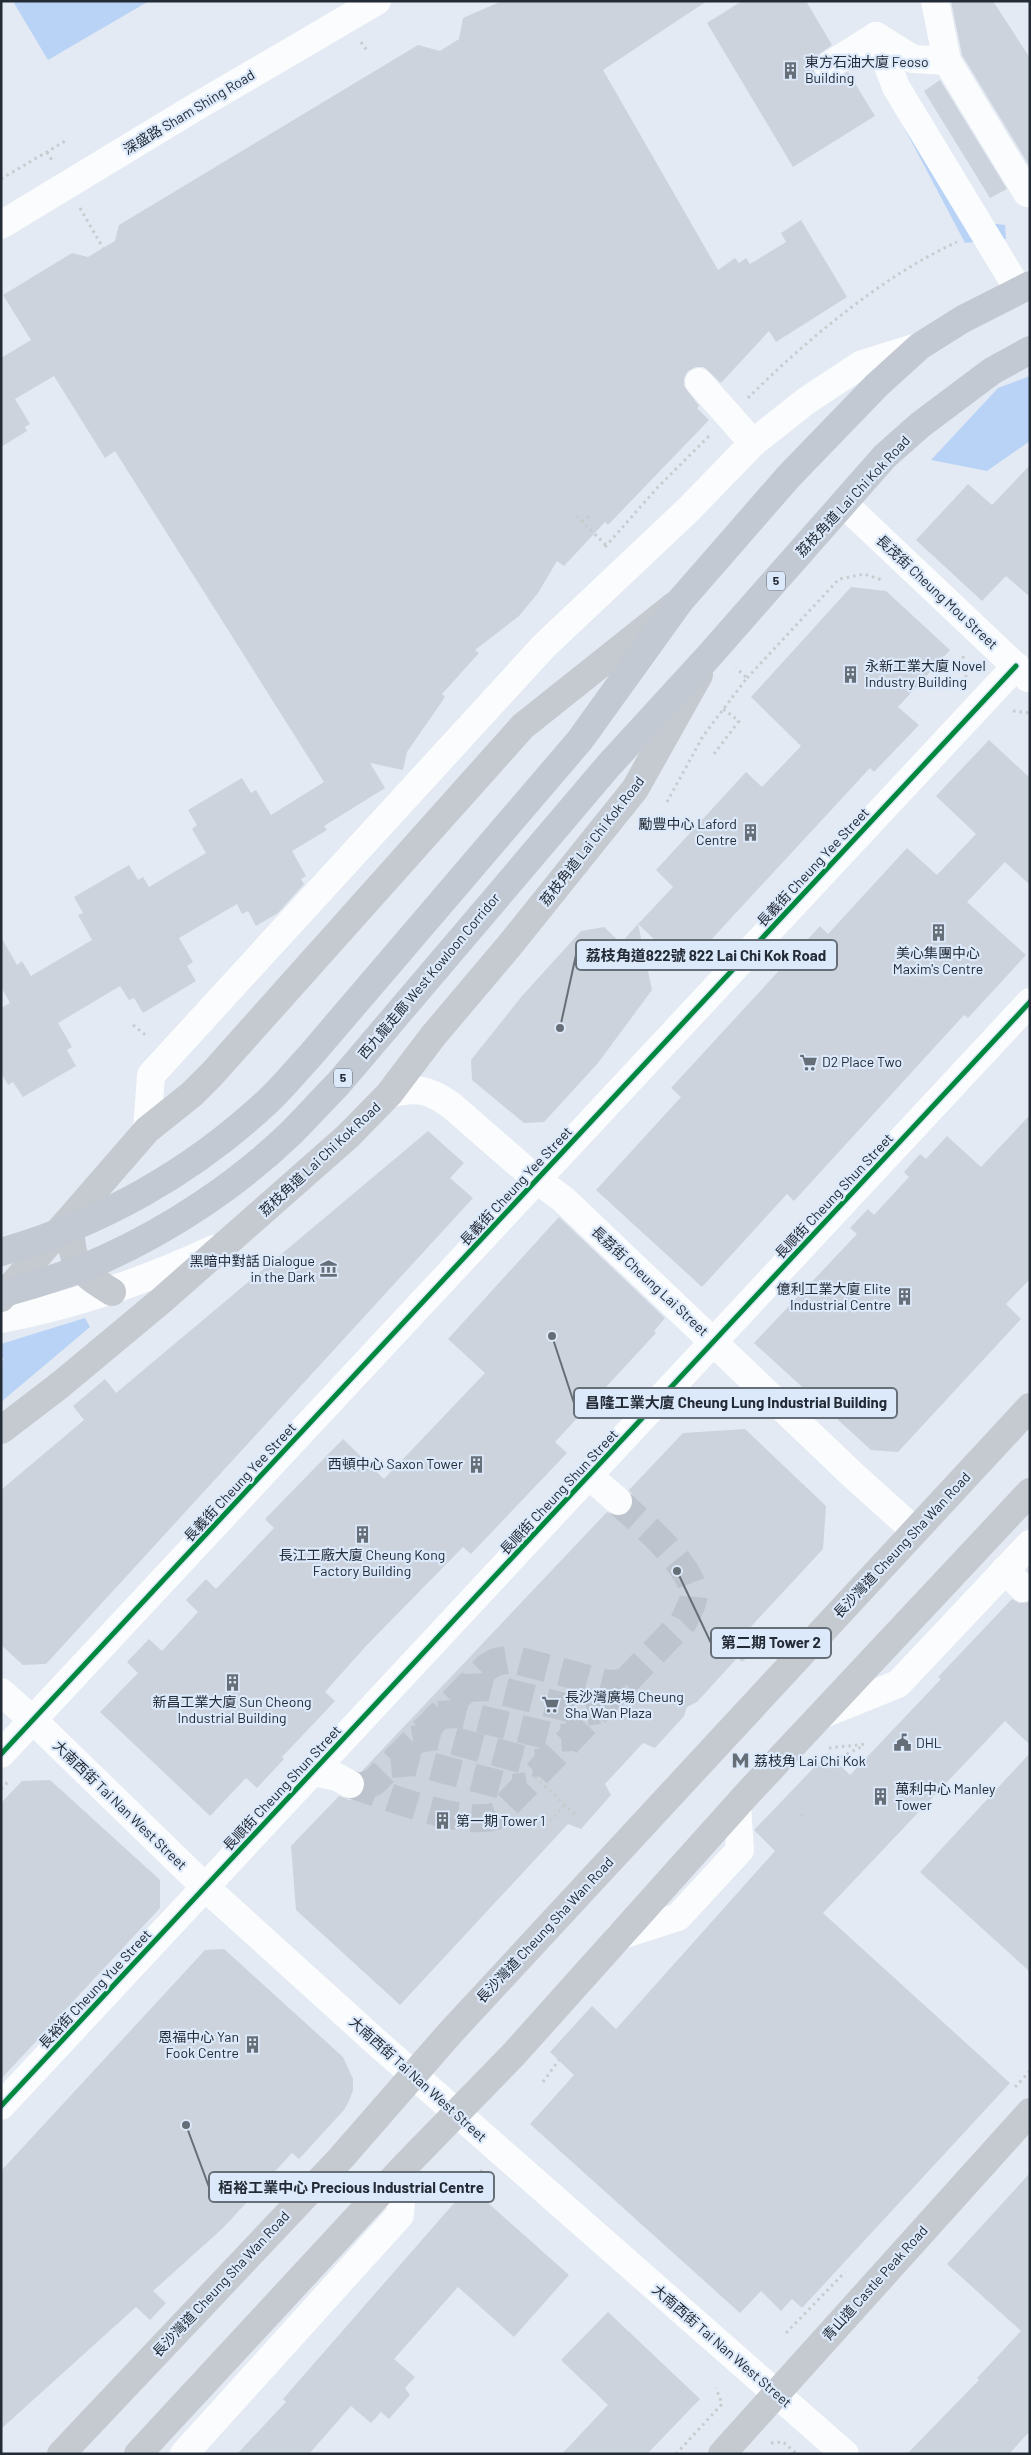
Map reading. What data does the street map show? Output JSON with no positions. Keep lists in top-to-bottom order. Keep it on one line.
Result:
{"streets":{"highway":["荔枝角道 Lai Chi Kok Road","5","西九龍走廊 West Kowloon Corridor"],"main road":["長沙灣道 Cheung Sha Wan Road","青山道 Castle Peak Road"],"street":["深盛路 Sham Shing Road","長茂街 Cheung Mou Street","長義街 Cheung Yee Street","長順街 Cheung Shun Street","長荔街 Cheung Lai Street","大南西街 Tai Nan West Street","長裕街 Cheung Yue Street"]},"crossings":[["荔枝角道 Lai Chi Kok Road","長茂街 Cheung Mou Street"],["荔枝角道 Lai Chi Kok Road","西九龍走廊 West Kowloon Corridor"],["荔枝角道 Lai Chi Kok Road","長荔街 Cheung Lai Street"],["長茂街 Cheung Mou Street","長義街 Cheung Yee Street"],["長義街 Cheung Yee Street","長荔街 Cheung Lai Street"],["長義街 Cheung Yee Street","大南西街 Tai Nan West Street"],["長順街 Cheung Shun Street","長荔街 Cheung Lai Street"],["長順街 Cheung Shun Street","大南西街 Tai Nan West Street"],["長順街 Cheung Shun Street","長裕街 Cheung Yue Street"],["長荔街 Cheung Lai Street","長沙灣道 Cheung Sha Wan Road"],["長沙灣道 Cheung Sha Wan Road","大南西街 Tai Nan West Street"],["大南西街 Tai Nan West Street","長裕街 Cheung Yue Street"],["大南西街 Tai Nan West Street","青山道 Castle Peak Road"]],"places":{"building":["東方石油大廈 Feoso Building","永新工業大廈 Novel Industry Building","勵豐中心 Laford Centre","美心集團中心 Maxim's Centre","億利工業大廈 Elite Industrial Centre","西頓中心 Saxon Tower","長江工廠大廈 Cheung Kong Factory Building","新昌工業大廈 Sun Cheong Industrial Building","萬利中心 Manley Tower","第一期 Tower 1","恩福中心 Yan Fook Centre"],"other":["荔枝角道822號 822 Lai Chi Kok Road","昌隆工業大廈 Cheung Lung Industrial Building","第二期 Tower 2","栢裕工業中心 Precious Industrial Centre"],"supermarket":["D2 Place Two","長沙灣廣場 Cheung Sha Wan Plaza"],"museum":["黑暗中對話 Dialogue in the Dark"],"public building":["DHL"],"metro station":["荔枝角 Lai Chi Kok"]}}
